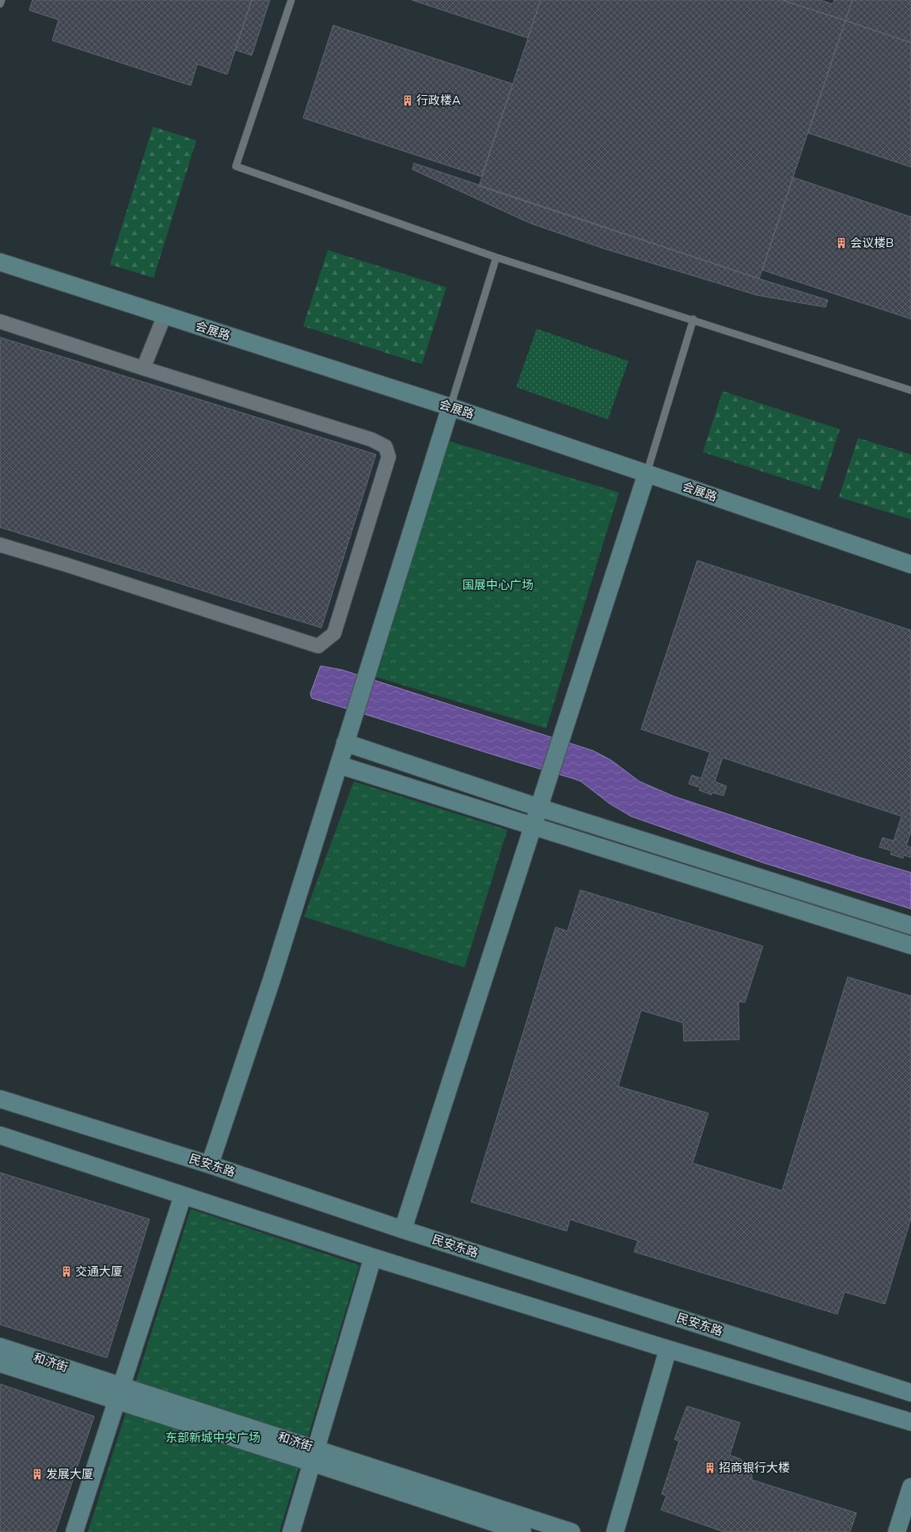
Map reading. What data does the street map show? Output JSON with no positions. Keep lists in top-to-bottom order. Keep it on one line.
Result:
{"streets":{"street":["会展路","民安东路","和济街"]},"parks":["国展中心广场","东部新城中央广场"],"places":{"building":["行政楼A","会议楼B","交通大厦","招商银行大楼","发展大厦"]}}
